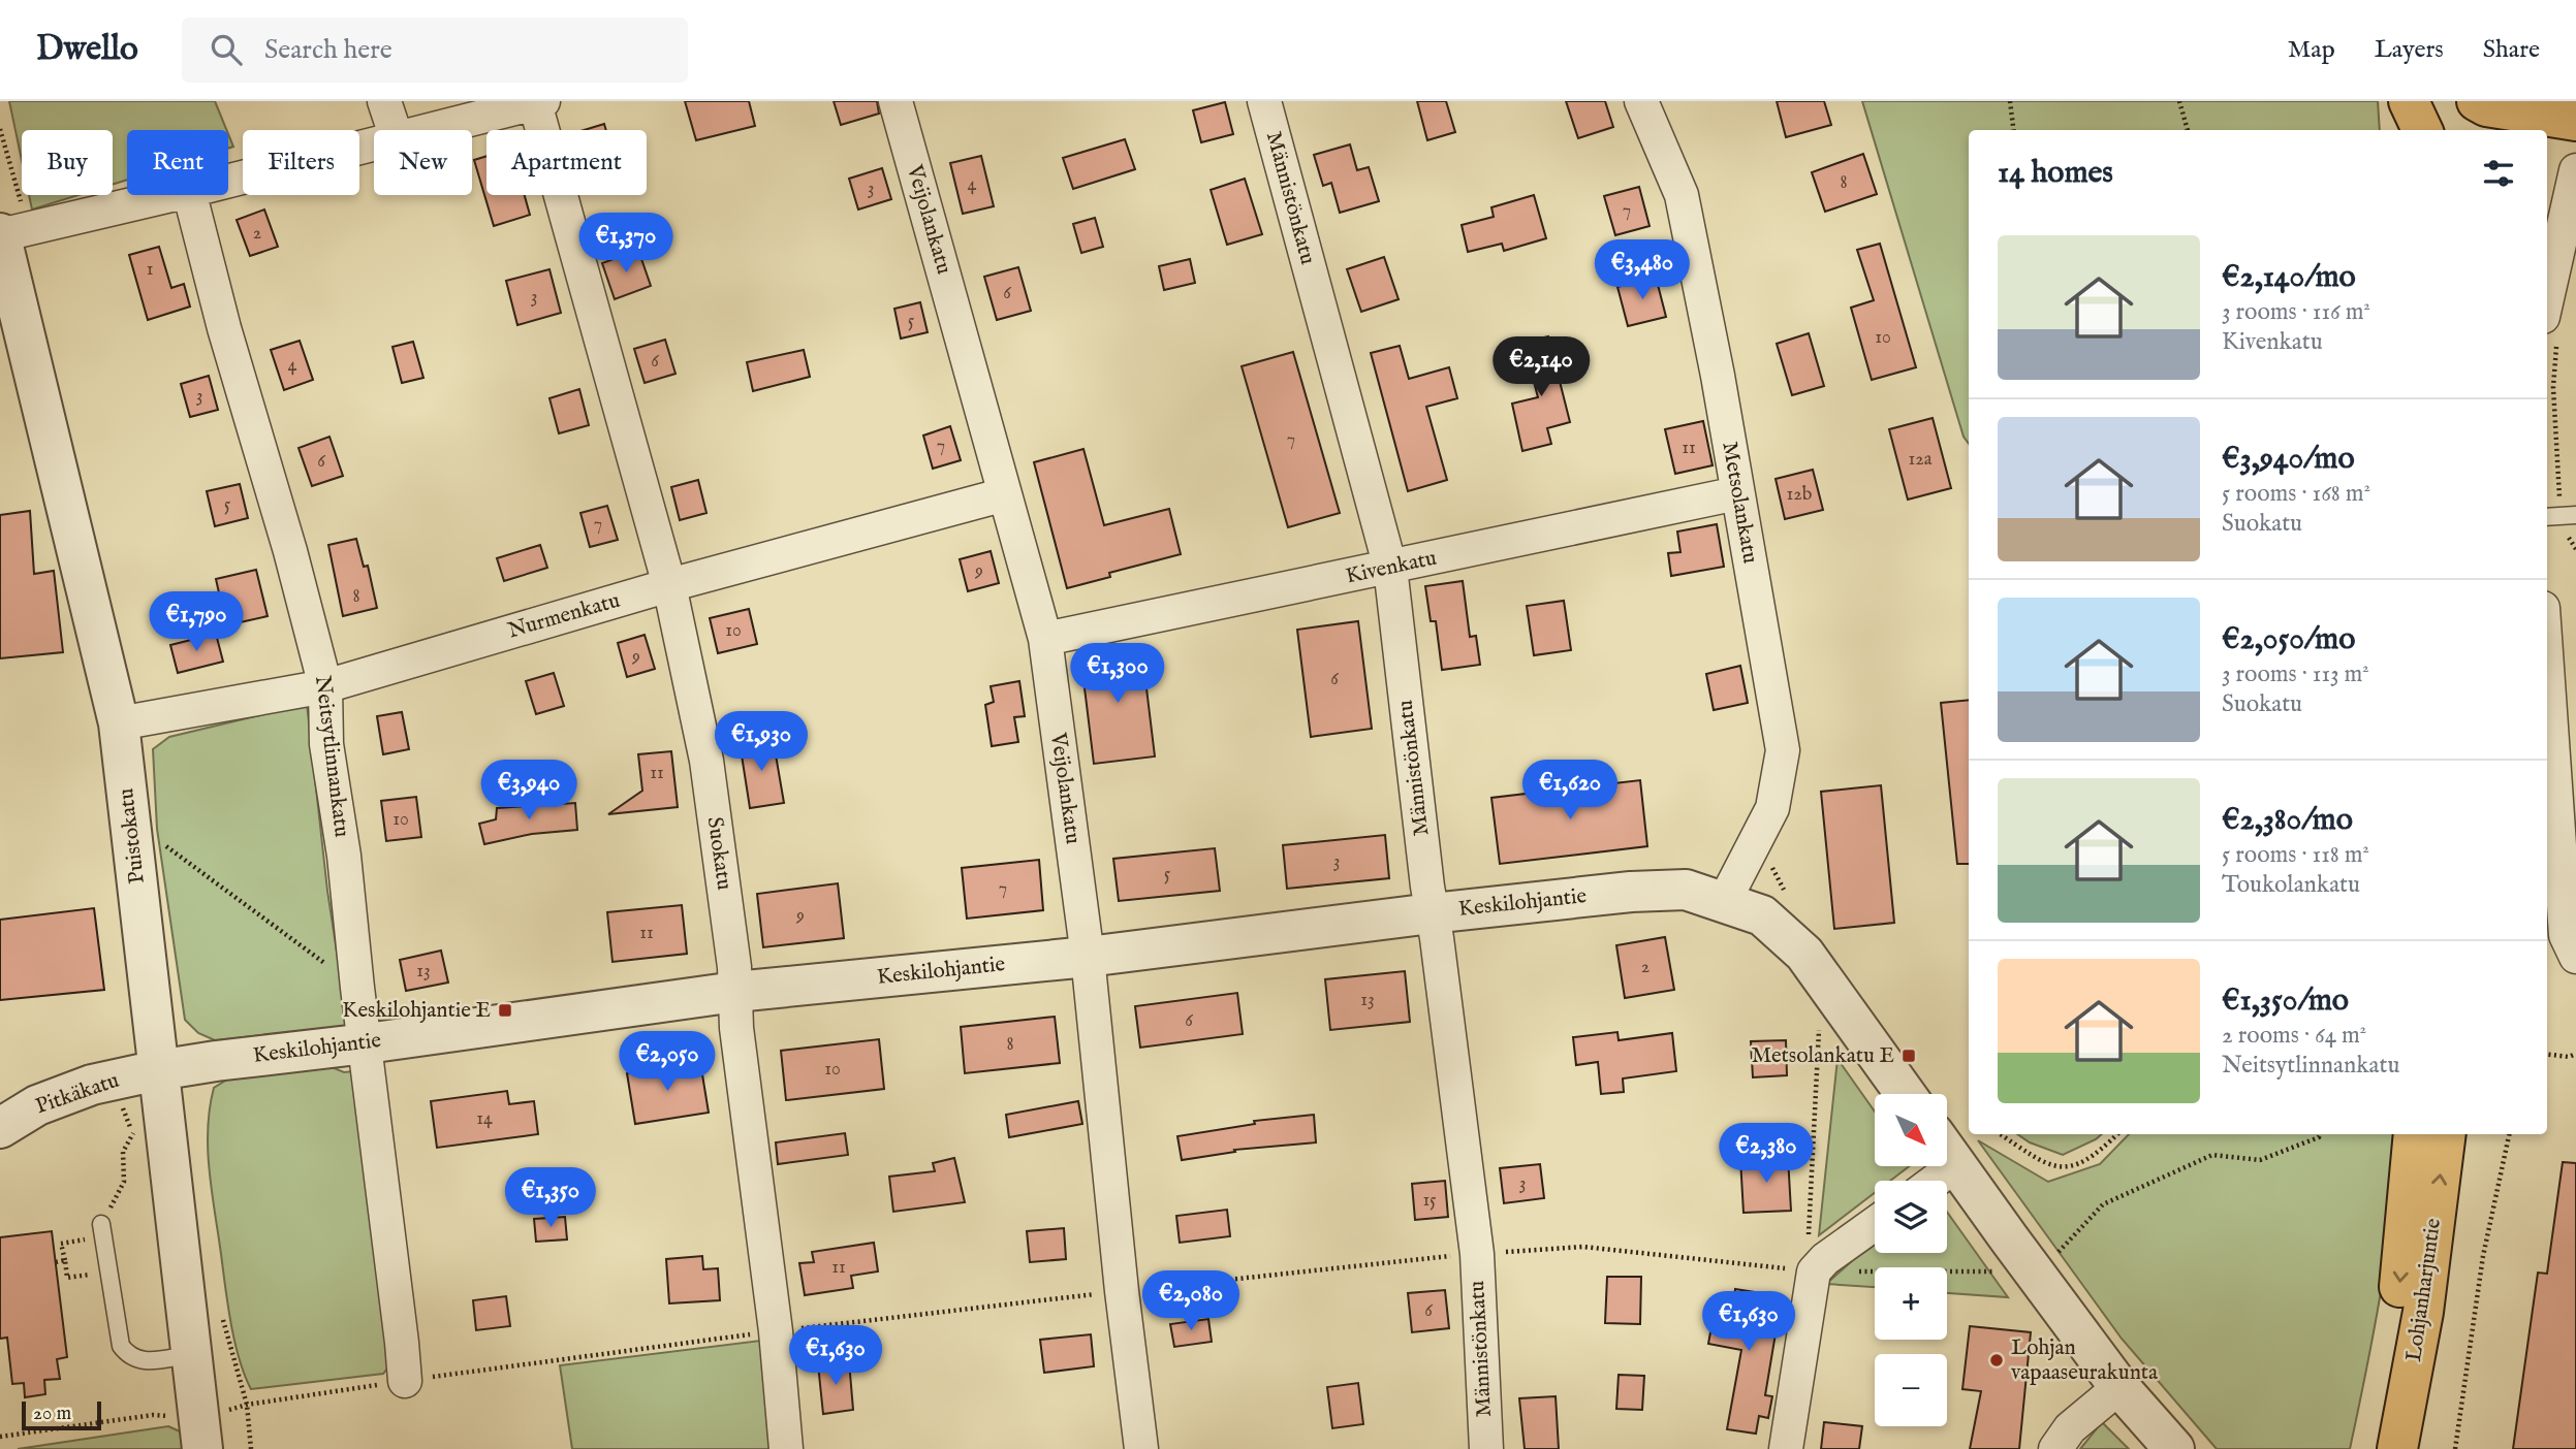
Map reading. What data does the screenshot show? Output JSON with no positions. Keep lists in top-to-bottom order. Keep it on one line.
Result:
{"streets":{"highway":["Lohjanharjuntie"],"street":["Männistönkatu","Veijolankatu","Metsolankatu","Kivenkatu","Nurmenkatu","Neitsytlinnankatu","Puistokatu","Suokatu","Keskilohjantie","Pitkäkatu"]},"crossings":[["Männistönkatu","Kivenkatu"],["Männistönkatu","Keskilohjantie"],["Veijolankatu","Kivenkatu"],["Veijolankatu","Nurmenkatu"],["Veijolankatu","Keskilohjantie"],["Metsolankatu","Kivenkatu"],["Metsolankatu","Keskilohjantie"],["Nurmenkatu","Neitsytlinnankatu"],["Nurmenkatu","Puistokatu"],["Nurmenkatu","Suokatu"],["Neitsytlinnankatu","Keskilohjantie"],["Puistokatu","Keskilohjantie"],["Puistokatu","Pitkäkatu"],["Suokatu","Keskilohjantie"],["Keskilohjantie","Pitkäkatu"]],"places":{"transit":["Keskilohjantie E","Metsolankatu E"],"other":["Lohjan vapaaseurakunta"]},"house_numbers":["8","4","3","7","2","1","6","3","5","10","6","4","3","7","7","11","12a","6","12b","5","7","9","8","10","9","6","11","10","3","5","7","9","11","2","13","13","6","8","10","14","3","15","11","6"],"scale_bar":"20 m","north":"bottom right","page":{"header":"Dwello","search":"Search here","nav":["Map","Layers","Share"],"chip":["Buy","Rent","Filters","New","Apartment"],"heading":"14 homes","price":["€1,370","€3,480","€2,140","€1,790","€1,300","€1,930","€3,940","€1,620","€2,050","€2,380","€1,350","€2,080","€1,630","€1,630"],"list":[{"name":"€2,140/mo","note":"3 rooms · 116 m² · Kivenkatu"},{"name":"€3,940/mo","note":"5 rooms · 168 m² · Suokatu"},{"name":"€2,050/mo","note":"3 rooms · 113 m² · Suokatu"},{"name":"€2,380/mo","note":"5 rooms · 118 m² · Toukolankatu"},{"name":"€1,350/mo","note":"2 rooms · 64 m² · Neitsytlinnankatu"}],"map_buttons":["+","−"],"scale":"20 m"}}
